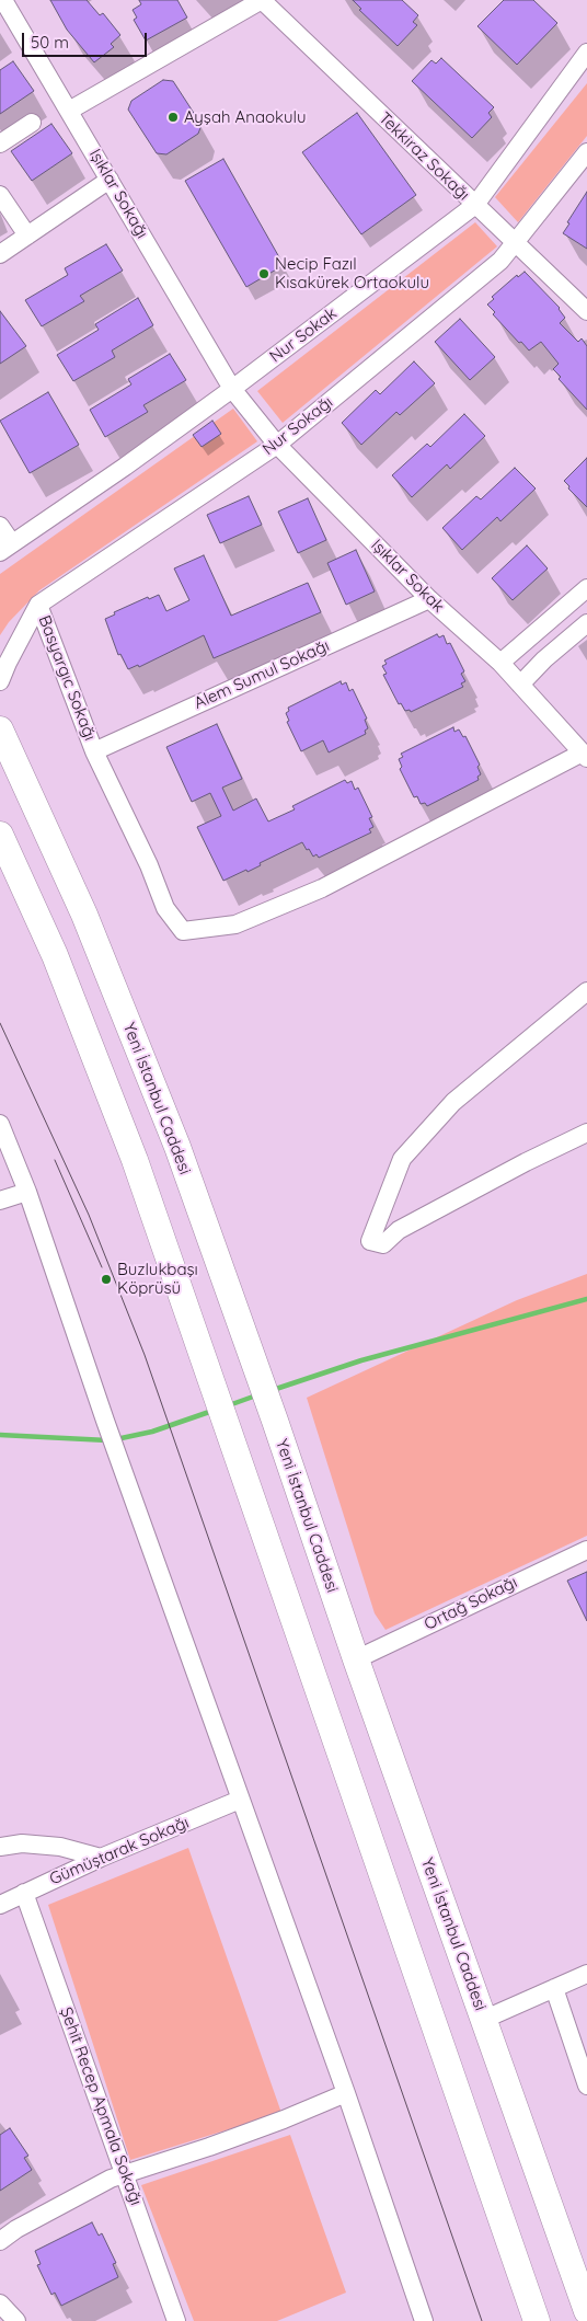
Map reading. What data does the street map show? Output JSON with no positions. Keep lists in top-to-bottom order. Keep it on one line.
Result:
{"streets":{"highway":["Yeni İstanbul Caddesi"],"street":["Tekkiraz Sokağı","Işıklar Sokağı","Nur Sokak","Nur Sokağı","Işıklar Sokak","Alem Sumul Sokağı","Basyargıc Sokağı","Ortağ Sokağı","Gümüştarak Sokağı","Şehit Recep Apmala Sokağı"]},"crossings":[["Tekkiraz Sokağı","Nur Sokak"],["Tekkiraz Sokağı","Nur Sokağı"],["Işıklar Sokağı","Nur Sokak"],["Işıklar Sokağı","Işıklar Sokak"],["Nur Sokak","Işıklar Sokak"],["Nur Sokağı","Işıklar Sokak"],["Nur Sokağı","Basyargıc Sokağı"],["Işıklar Sokak","Alem Sumul Sokağı"],["Işıklar Sokak","Basyargıc Sokağı"],["Alem Sumul Sokağı","Basyargıc Sokağı"],["Yeni İstanbul Caddesi","Ortağ Sokağı"],["Gümüştarak Sokağı","Şehit Recep Apmala Sokağı"]],"places":["Ayşah Anaokulu","Necip Fazıl Kısakürek Ortaokulu","Buzlukbaşı Köprüsü"],"scale_bar":"50 m"}
